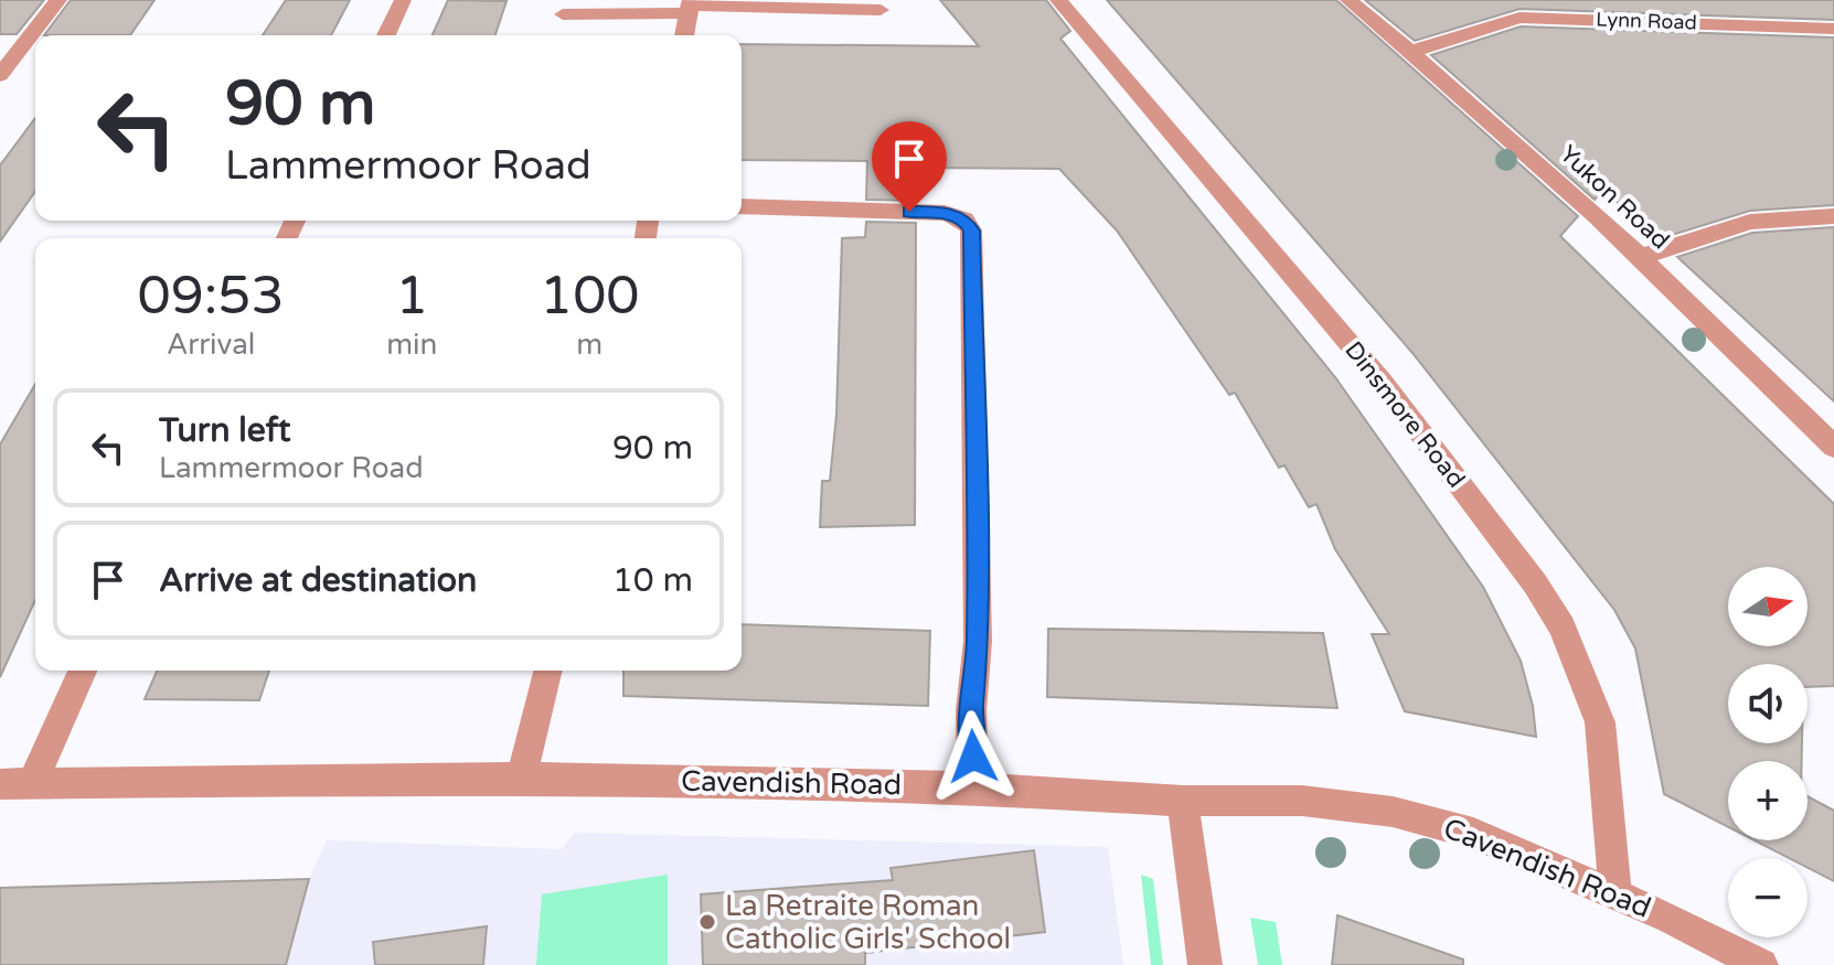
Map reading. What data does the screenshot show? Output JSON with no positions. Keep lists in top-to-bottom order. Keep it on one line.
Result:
{"streets":{"street":["Lynn Road","Yukon Road","Dinsmore Road","Cavendish Road"]},"crossings":[["Lynn Road","Yukon Road"],["Dinsmore Road","Cavendish Road"]],"places":["La Retraite Roman Catholic Girls' School"],"north":"right","page":{"turn":["90 m","Lammermoor Road"],"eta":["09:53","Arrival","1","min","100","m"],"list":[{"name":"Turn left","note":"Lammermoor Road","value":"90 m"},{"name":"Arrive at destination","value":"10 m"}],"map_buttons":["+","−"]}}
